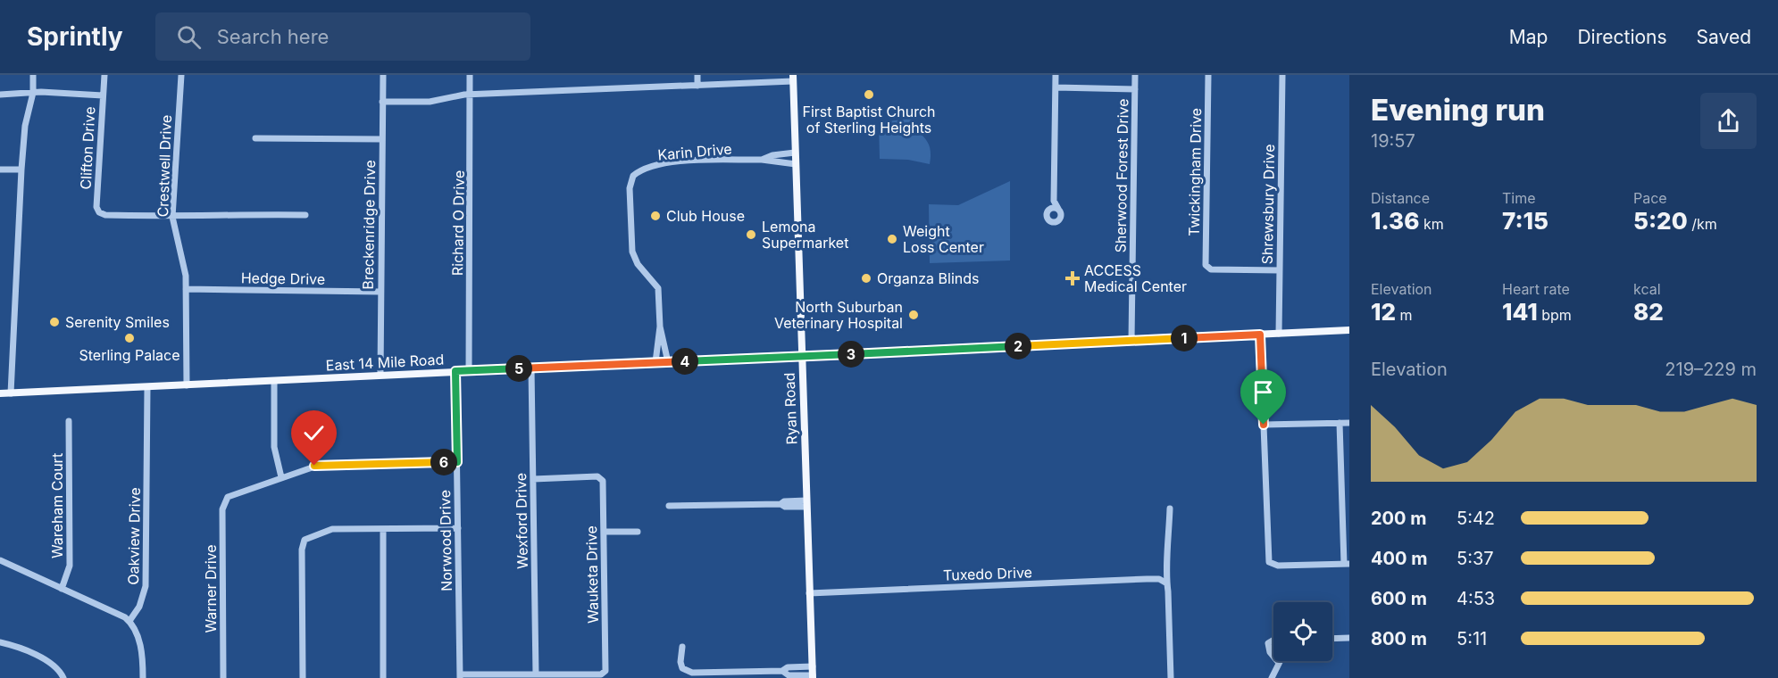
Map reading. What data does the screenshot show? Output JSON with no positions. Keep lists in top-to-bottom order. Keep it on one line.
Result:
{"streets":{"main road":["East 14 Mile Road","Ryan Road"],"street":["Clifton Drive","Karin Drive","Crestwell Drive","Twickingham Drive","Sherwood Forest Drive","Shrewsbury Drive","Richard O Drive","Breckenridge Drive","Hedge Drive","Wareham Court","Wexford Drive","Oakview Drive","Norwood Drive","Tuxedo Drive","Wauketa Drive","Warner Drive"]},"crossings":[["Clifton Drive","Crestwell Drive"],["Karin Drive","East 14 Mile Road"],["Karin Drive","Ryan Road"],["Crestwell Drive","Hedge Drive"],["Crestwell Drive","East 14 Mile Road"],["Twickingham Drive","Shrewsbury Drive"],["Sherwood Forest Drive","East 14 Mile Road"],["Shrewsbury Drive","East 14 Mile Road"],["Richard O Drive","East 14 Mile Road"],["Breckenridge Drive","Hedge Drive"],["Breckenridge Drive","East 14 Mile Road"],["East 14 Mile Road","Ryan Road"],["East 14 Mile Road","Wexford Drive"],["East 14 Mile Road","Oakview Drive"],["East 14 Mile Road","Norwood Drive"],["Ryan Road","Tuxedo Drive"],["Wexford Drive","Wauketa Drive"]],"places":{"other":["First Baptist Church of Sterling Heights","Club House","Lemona Supermarket","Weight Loss Center","Organza Blinds","North Suburban Veterinary Hospital","Serenity Smiles","Sterling Palace"],"health":["ACCESS Medical Center"]},"page":{"header":"Sprintly","search":"Search here","nav":["Map","Directions","Saved"],"heading":["Evening run","19:57"],"stats":[["Distance","1.36 km"],["Time","7:15"],["Pace","5:20 /km"],["Elevation","12 m"],["Heart rate","141 bpm"],["kcal","82"]],"pins":["1","2","3","4","5","6"],"chart":["Elevation","219–229 m"],"list":[{"name":"200 m","note":"5:42"},{"name":"400 m","note":"5:37"},{"name":"600 m","note":"4:53"},{"name":"800 m","note":"5:11"}]}}
